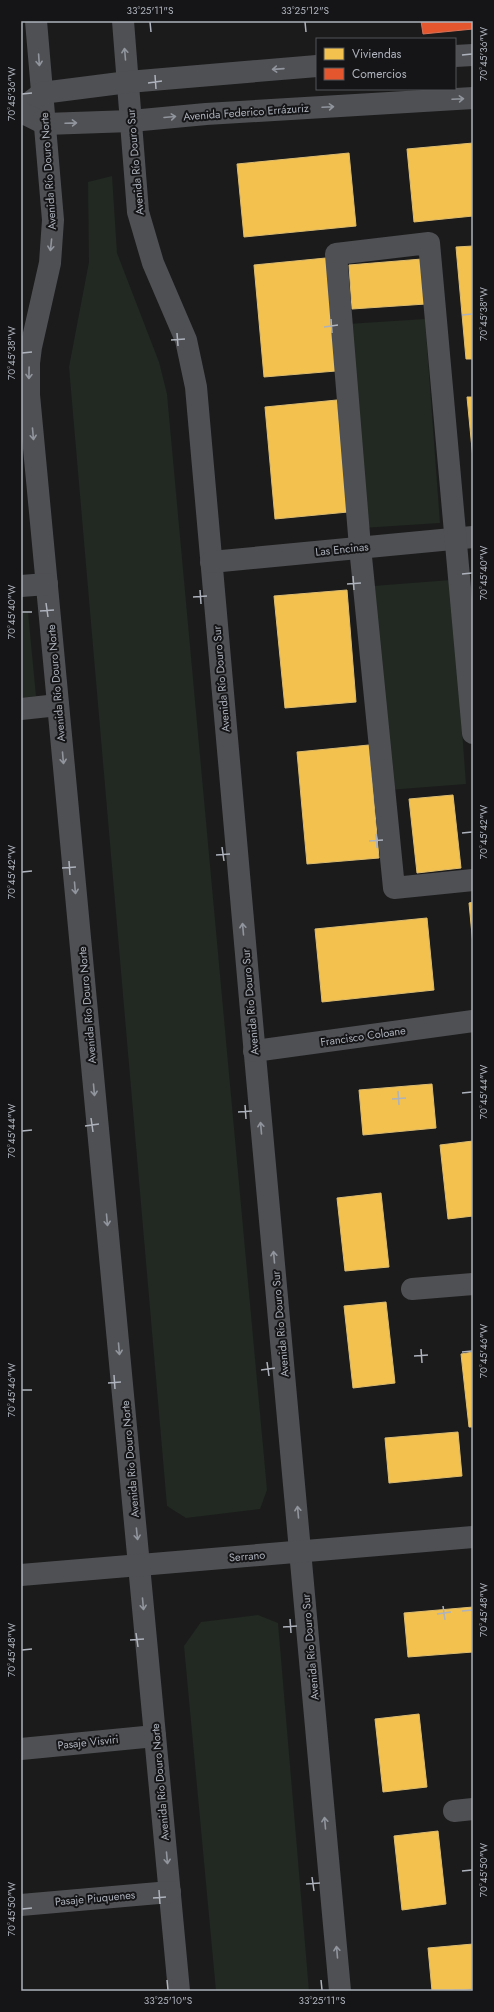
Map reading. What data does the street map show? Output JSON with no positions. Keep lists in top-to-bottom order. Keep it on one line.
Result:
{"streets":{"street":["Avenida Federico Errázuriz","Avenida Río Douro Sur","Avenida Río Douro Norte","Las Encinas","Francisco Coloane","Serrano","Pasaje Visviri","Pasaje Piuquenes"]},"crossings":[["Avenida Federico Errázuriz","Avenida Río Douro Sur"],["Avenida Federico Errázuriz","Avenida Río Douro Norte"],["Avenida Río Douro Sur","Las Encinas"],["Avenida Río Douro Sur","Francisco Coloane"],["Avenida Río Douro Sur","Serrano"],["Avenida Río Douro Norte","Serrano"],["Avenida Río Douro Norte","Pasaje Visviri"],["Avenida Río Douro Norte","Pasaje Piuquenes"]],"one_way":["Avenida Río Douro Sur","Avenida Río Douro Norte"],"legend":["Viviendas","Comercios"],"coordinates":["33°25'11\"S","33°25'12\"S","70°45'36\"W","70°45'38\"W","70°45'40\"W","70°45'42\"W","70°45'44\"W","70°45'46\"W","70°45'48\"W","70°45'50\"W","33°25'10\"S"]}
